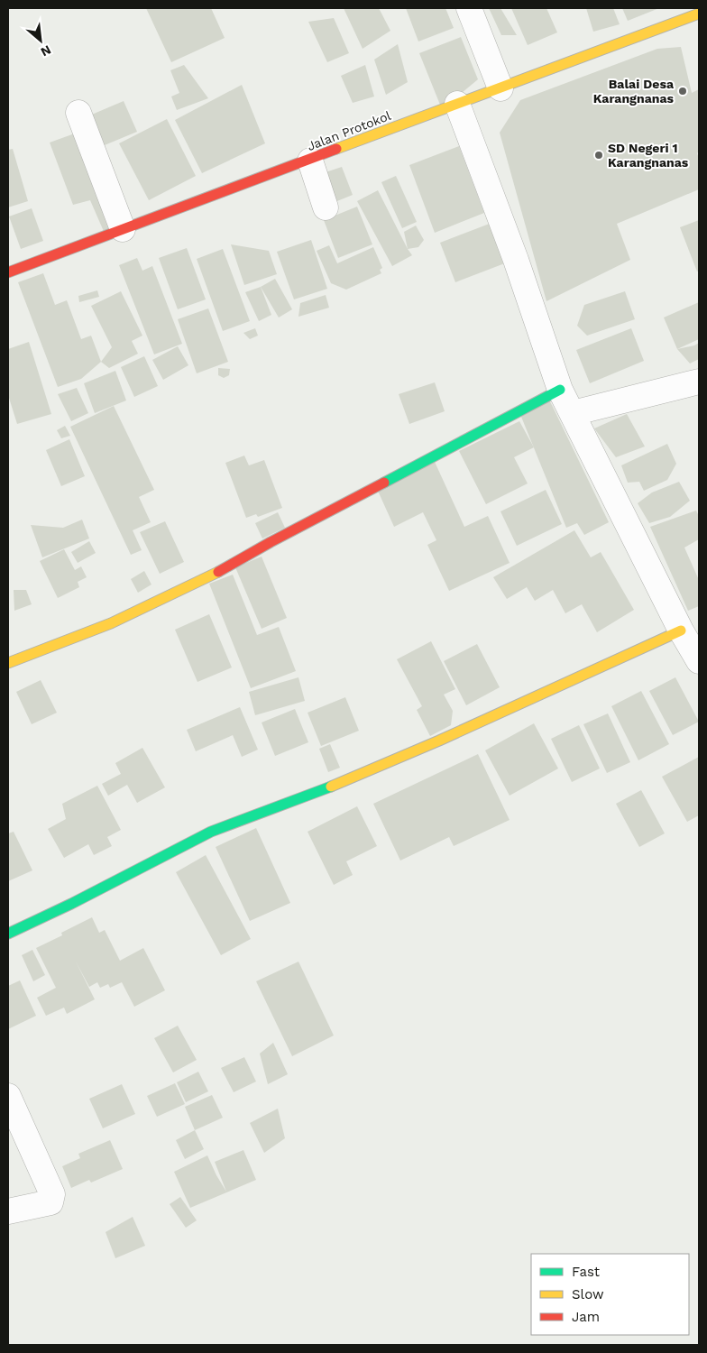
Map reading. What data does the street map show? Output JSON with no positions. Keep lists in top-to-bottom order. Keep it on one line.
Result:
{"streets":{"street":["Jalan Protokol"]},"places":["Balai Desa Karangnanas","SD Negeri 1 Karangnanas"],"legend":["Fast","Slow","Jam"],"north":"bottom right"}
